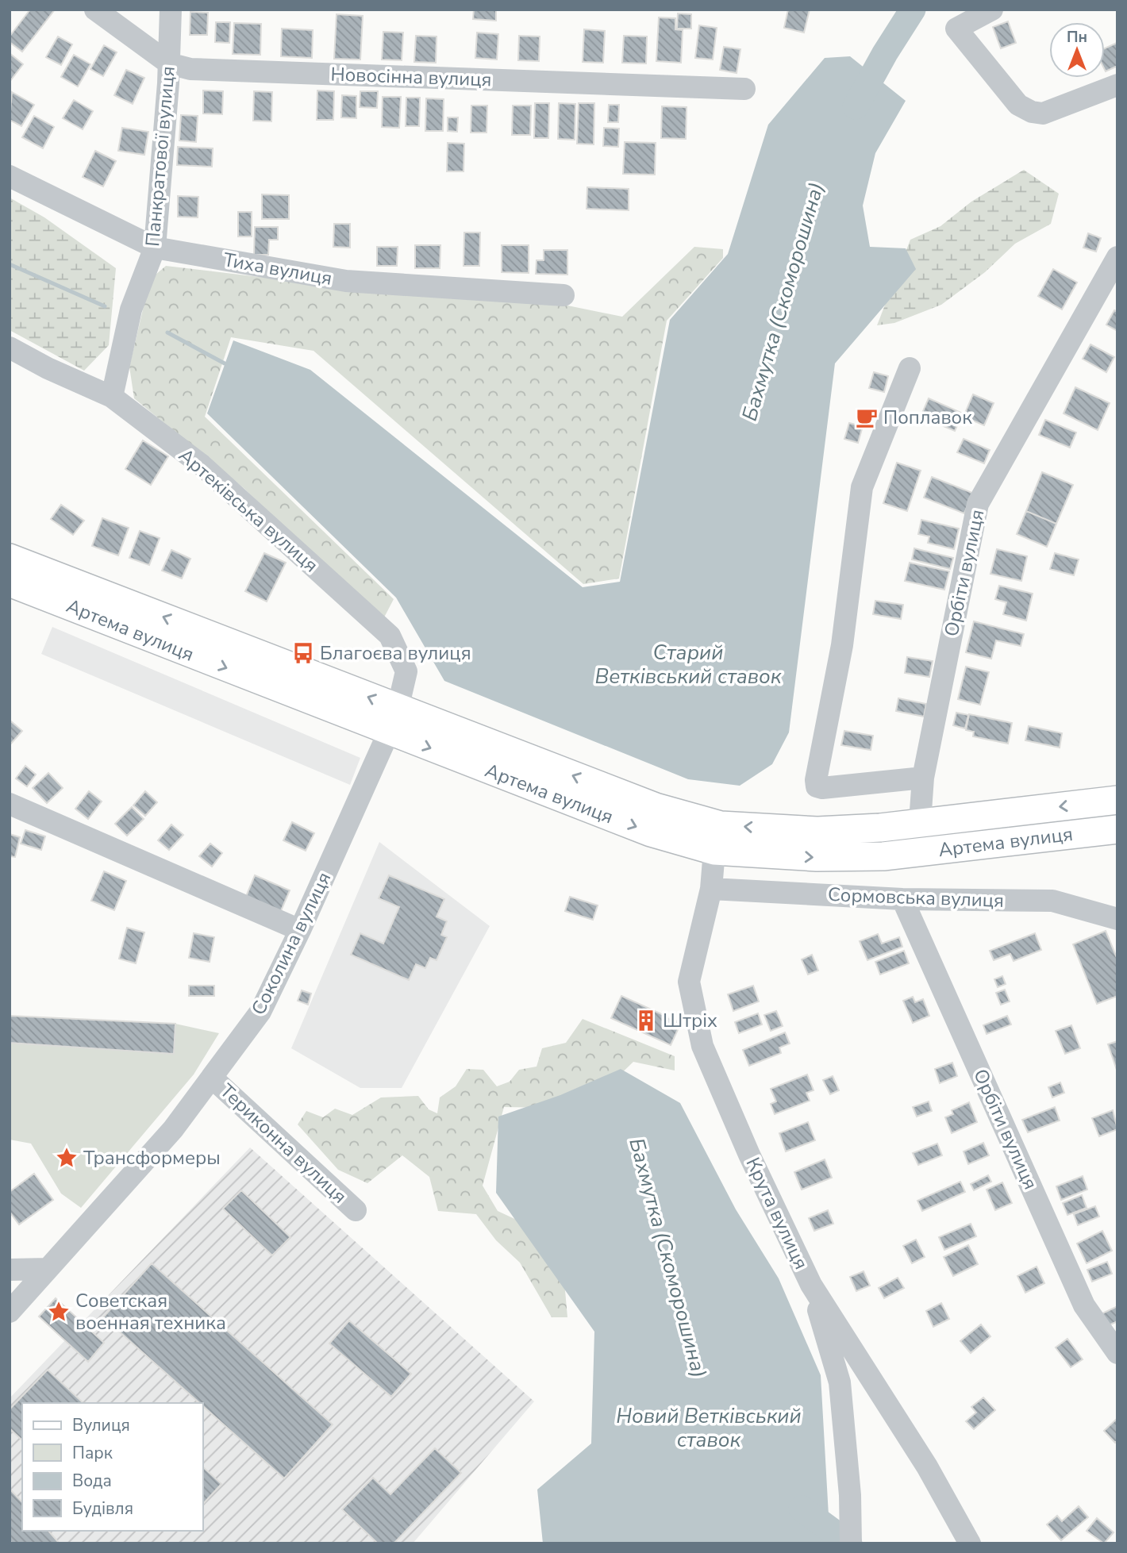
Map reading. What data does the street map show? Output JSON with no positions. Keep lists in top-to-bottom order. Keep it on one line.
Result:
{"streets":{"main road":["Артема вулиця"],"street":["Новосінна вулиця","Панкратової вулиця","Тиха вулиця","Артеківська вулиця","Орбіти вулиця","Сормовська вулиця","Соколина вулиця","Териконна вулиця","Крута вулиця"]},"crossings":[["Новосінна вулиця","Панкратової вулиця"],["Панкратової вулиця","Тиха вулиця"],["Панкратової вулиця","Артеківська вулиця"],["Артеківська вулиця","Артема вулиця"],["Артеківська вулиця","Соколина вулиця"],["Орбіти вулиця","Артема вулиця"],["Орбіти вулиця","Сормовська вулиця"],["Артема вулиця","Соколина вулиця"],["Артема вулиця","Крута вулиця"],["Сормовська вулиця","Крута вулиця"],["Соколина вулиця","Териконна вулиця"]],"water":["Бахмутка (Скоморошина)","Старий Ветківський ставок","Новий Ветківський ставок"],"places":{"cafe":["Поплавок"],"bus stop":["Благоєва вулиця"],"building":["Штріх"],"place":["Трансформеры","Советская военная техника"]},"legend":["Вулиця","Парк","Вода","Будівля"],"north":"top"}
